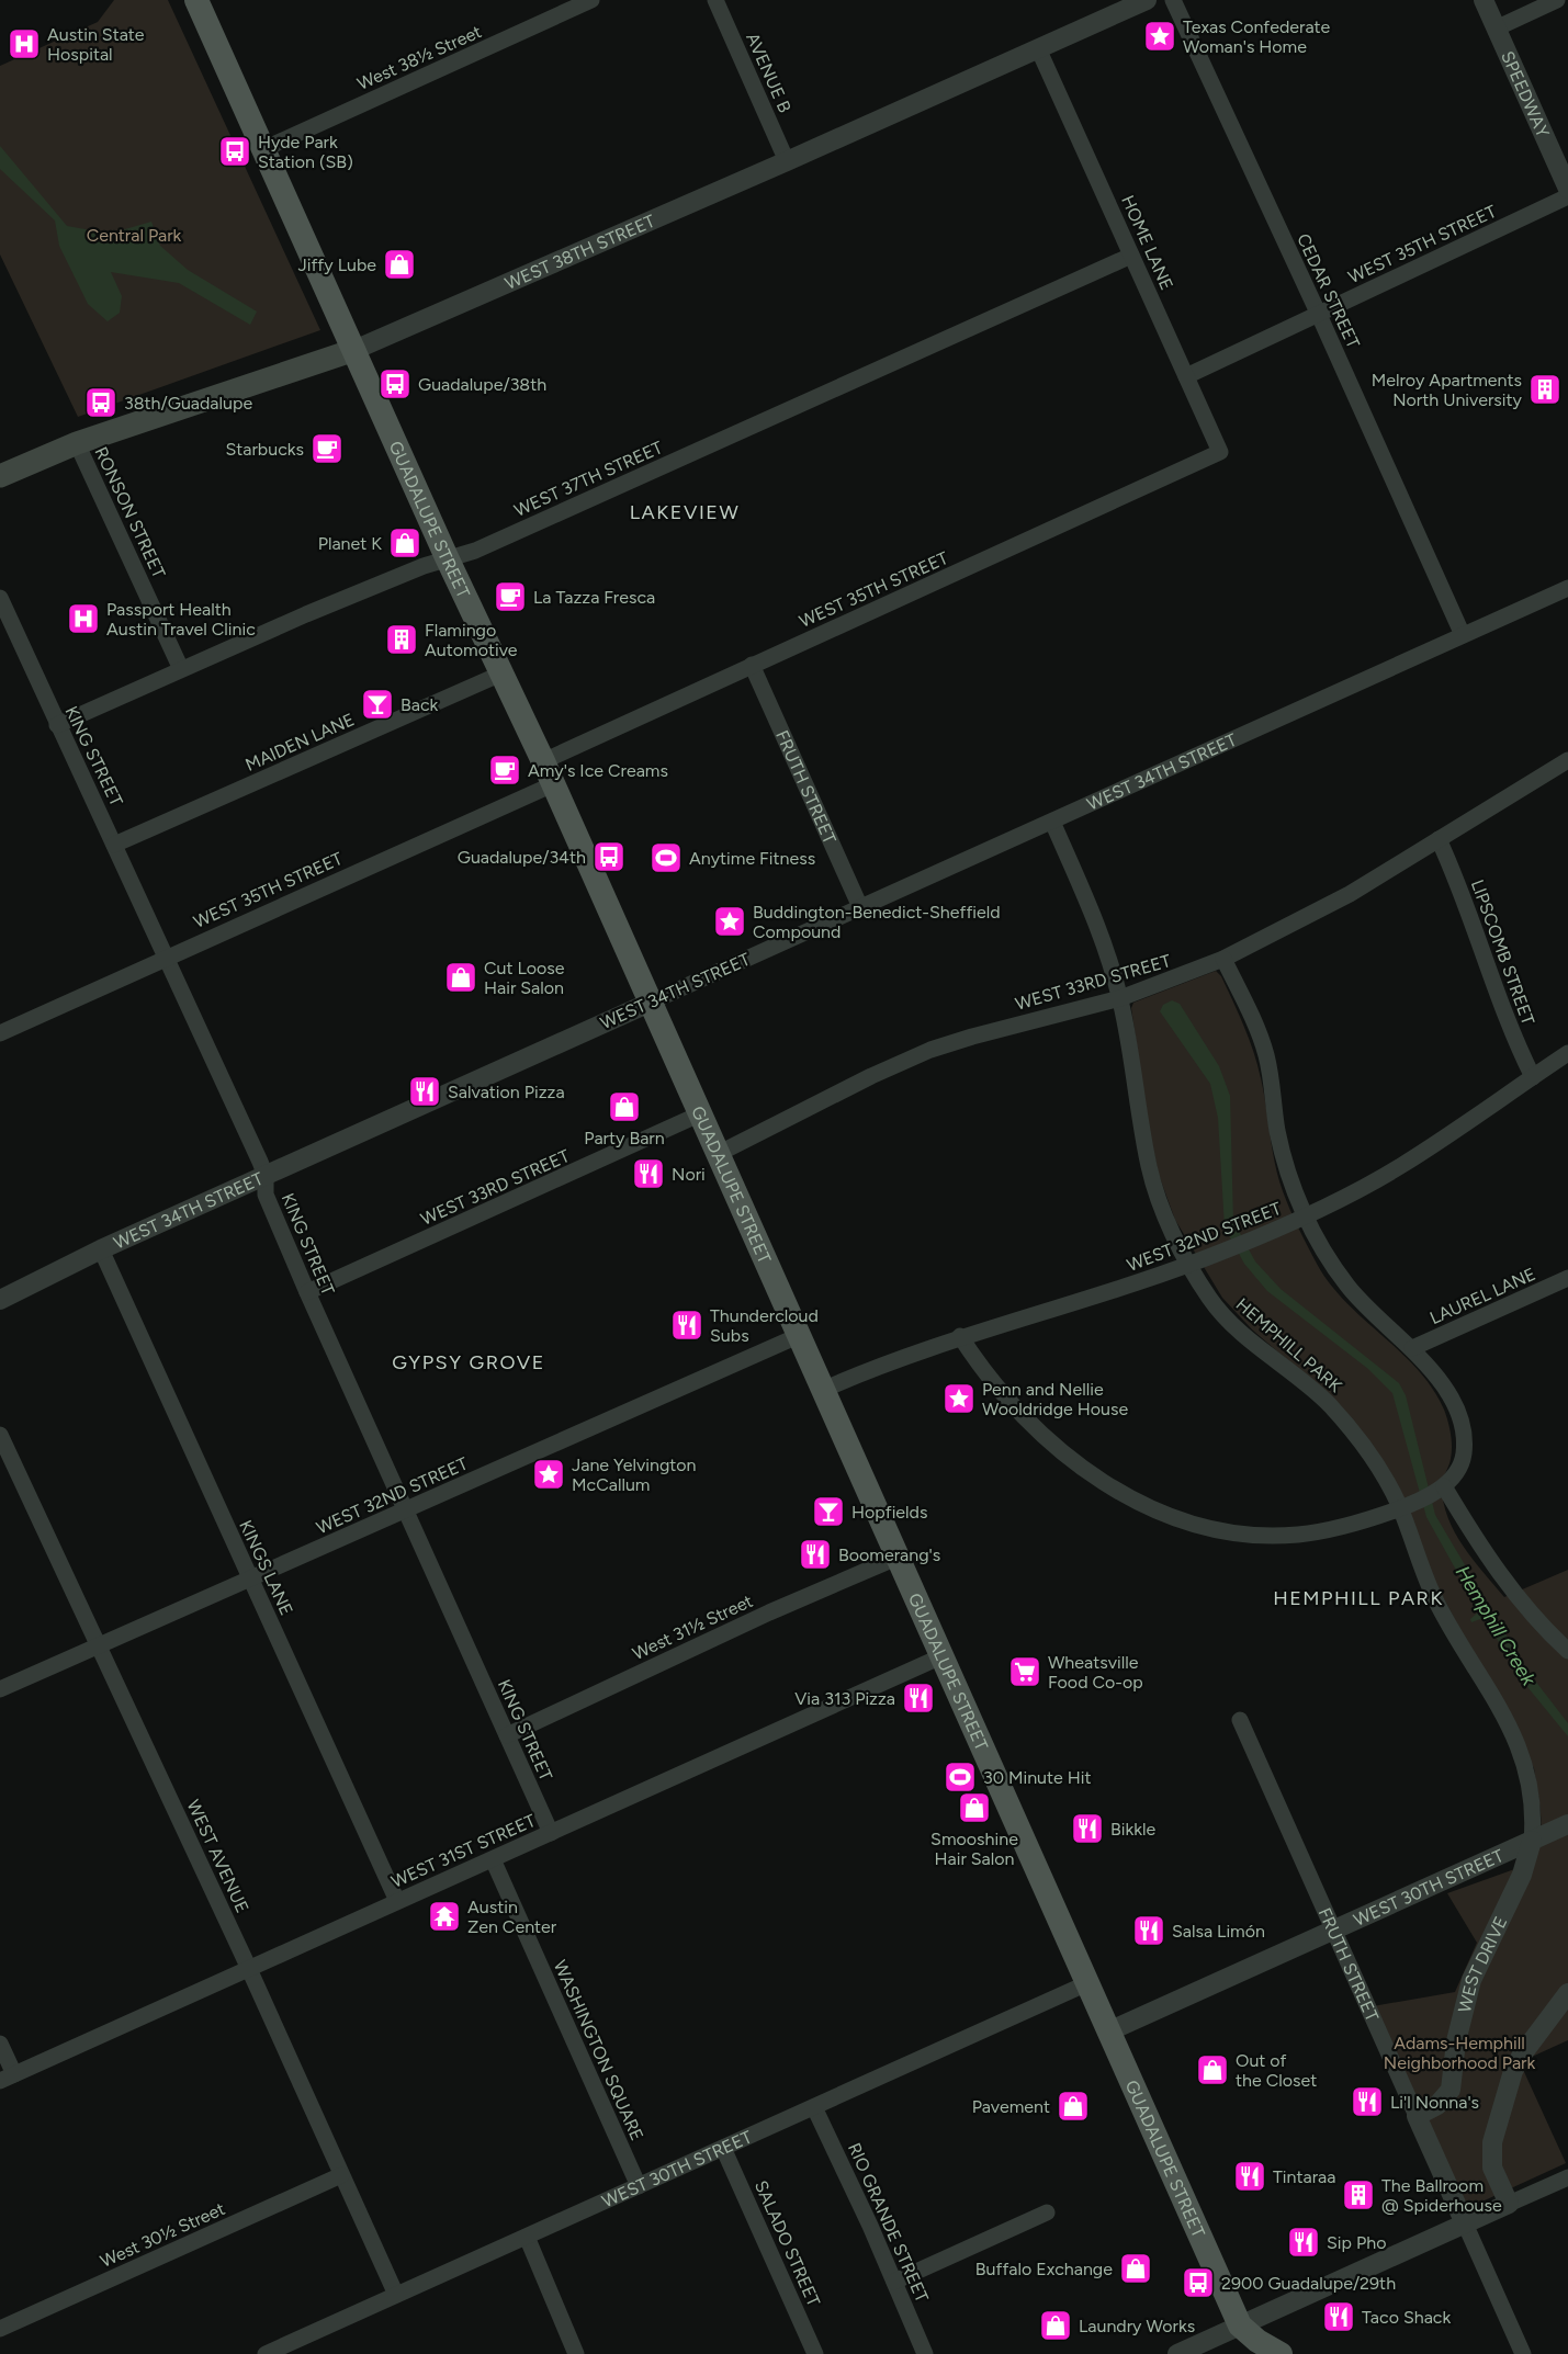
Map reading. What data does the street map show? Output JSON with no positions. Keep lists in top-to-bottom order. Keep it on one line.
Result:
{"streets":{"main road":["WEST 38TH STREET","GUADALUPE STREET"],"street":["West 38½ Street","AVENUE B","SPEEDWAY","HOME LANE","WEST 35TH STREET","CEDAR STREET","WEST 37TH STREET","RONSON STREET","MAIDEN LANE","KING STREET","WEST 34TH STREET","FRUTH STREET","LIPSCOMB STREET","WEST 33RD STREET","WEST 32ND STREET","LAUREL LANE","HEMPHILL PARK","KINGS LANE","West 31½ Street","WEST 31ST STREET","WEST AVENUE","WEST 30TH STREET","WEST DRIVE","WASHINGTON SQUARE","RIO GRANDE STREET","West 30½ Street","SALADO STREET"]},"crossings":[["West 38½ Street","GUADALUPE STREET"],["AVENUE B","WEST 38TH STREET"],["HOME LANE","WEST 35TH STREET"],["HOME LANE","WEST 38TH STREET"],["HOME LANE","WEST 37TH STREET"],["WEST 35TH STREET","CEDAR STREET"],["WEST 35TH STREET","GUADALUPE STREET"],["WEST 35TH STREET","KING STREET"],["WEST 35TH STREET","FRUTH STREET"],["WEST 38TH STREET","RONSON STREET"],["WEST 38TH STREET","GUADALUPE STREET"],["CEDAR STREET","WEST 34TH STREET"],["WEST 37TH STREET","RONSON STREET"],["WEST 37TH STREET","GUADALUPE STREET"],["WEST 37TH STREET","KING STREET"],["GUADALUPE STREET","MAIDEN LANE"],["GUADALUPE STREET","WEST 34TH STREET"],["GUADALUPE STREET","WEST 33RD STREET"],["GUADALUPE STREET","WEST 32ND STREET"],["GUADALUPE STREET","West 31½ Street"],["GUADALUPE STREET","WEST 31ST STREET"],["GUADALUPE STREET","WEST 30TH STREET"],["MAIDEN LANE","KING STREET"],["KING STREET","WEST 34TH STREET"],["KING STREET","WEST 33RD STREET"],["KING STREET","WEST 32ND STREET"],["KING STREET","West 31½ Street"],["KING STREET","WEST 31ST STREET"],["WEST 34TH STREET","FRUTH STREET"],["WEST 34TH STREET","HEMPHILL PARK"],["WEST 34TH STREET","KINGS LANE"],["FRUTH STREET","WEST 30TH STREET"],["FRUTH STREET","WEST DRIVE"],["LIPSCOMB STREET","WEST 33RD STREET"],["LIPSCOMB STREET","WEST 32ND STREET"],["WEST 33RD STREET","HEMPHILL PARK"],["WEST 32ND STREET","HEMPHILL PARK"],["WEST 32ND STREET","KINGS LANE"],["WEST 32ND STREET","WEST AVENUE"],["HEMPHILL PARK","WEST 30TH STREET"],["HEMPHILL PARK","WEST DRIVE"],["KINGS LANE","WEST 31ST STREET"],["WEST 31ST STREET","WEST AVENUE"],["WEST 31ST STREET","WASHINGTON SQUARE"],["WEST AVENUE","WEST 30TH STREET"],["WEST AVENUE","West 30½ Street"],["WEST 30TH STREET","WEST DRIVE"],["WEST 30TH STREET","WASHINGTON SQUARE"],["WEST 30TH STREET","RIO GRANDE STREET"],["WEST 30TH STREET","SALADO STREET"]],"districts":["LAKEVIEW","GYPSY GROVE","HEMPHILL PARK"],"water":["Hemphill Creek"],"parks":["Central Park","Adams-Hemphill Neighborhood Park"],"places":{"place":["Texas Confederate Woman's Home","Buddington-Benedict-Sheffield Compound","Penn and Nellie Wooldridge House","Jane Yelvington McCallum"],"hospital":["Austin State Hospital","Passport Health Austin Travel Clinic"],"bus stop":["Hyde Park Station (SB)","Guadalupe/38th","38th/Guadalupe","Guadalupe/34th","2900 Guadalupe/29th"],"shop":["Jiffy Lube","Planet K","Cut Loose Hair Salon","Party Barn","Smooshine Hair Salon","Out of the Closet","Pavement","Buffalo Exchange","Laundry Works"],"building":["Melroy Apartments North University","Flamingo Automotive","The Ballroom @ Spiderhouse"],"cafe":["Starbucks","La Tazza Fresca","Amy's Ice Creams"],"bar":["Back","Hopfields"],"sports":["Anytime Fitness","30 Minute Hit"],"restaurant":["Salvation Pizza","Nori","Thundercloud Subs","Boomerang's","Via 313 Pizza","Bikkle","Salsa Limón","Li'l Nonna's","Tintaraa","Sip Pho","Taco Shack"],"supermarket":["Wheatsville Food Co-op"],"temple":["Austin Zen Center"]}}
